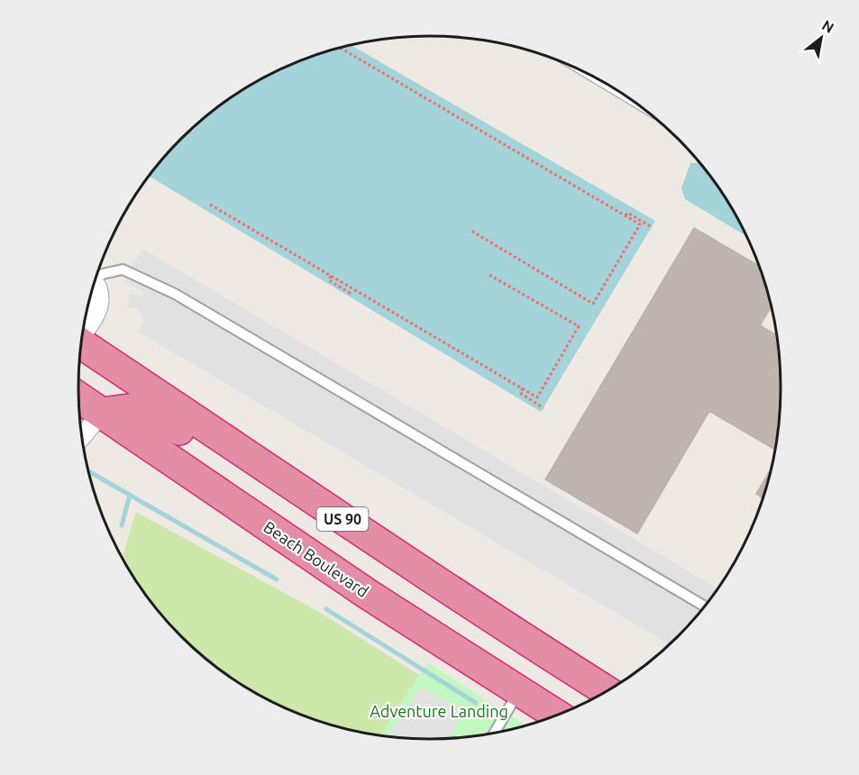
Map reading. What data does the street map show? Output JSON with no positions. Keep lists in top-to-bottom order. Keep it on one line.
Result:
{"streets":{"highway":["US 90","Beach Boulevard"]},"parks":["Adventure Landing"],"north":"top right"}
